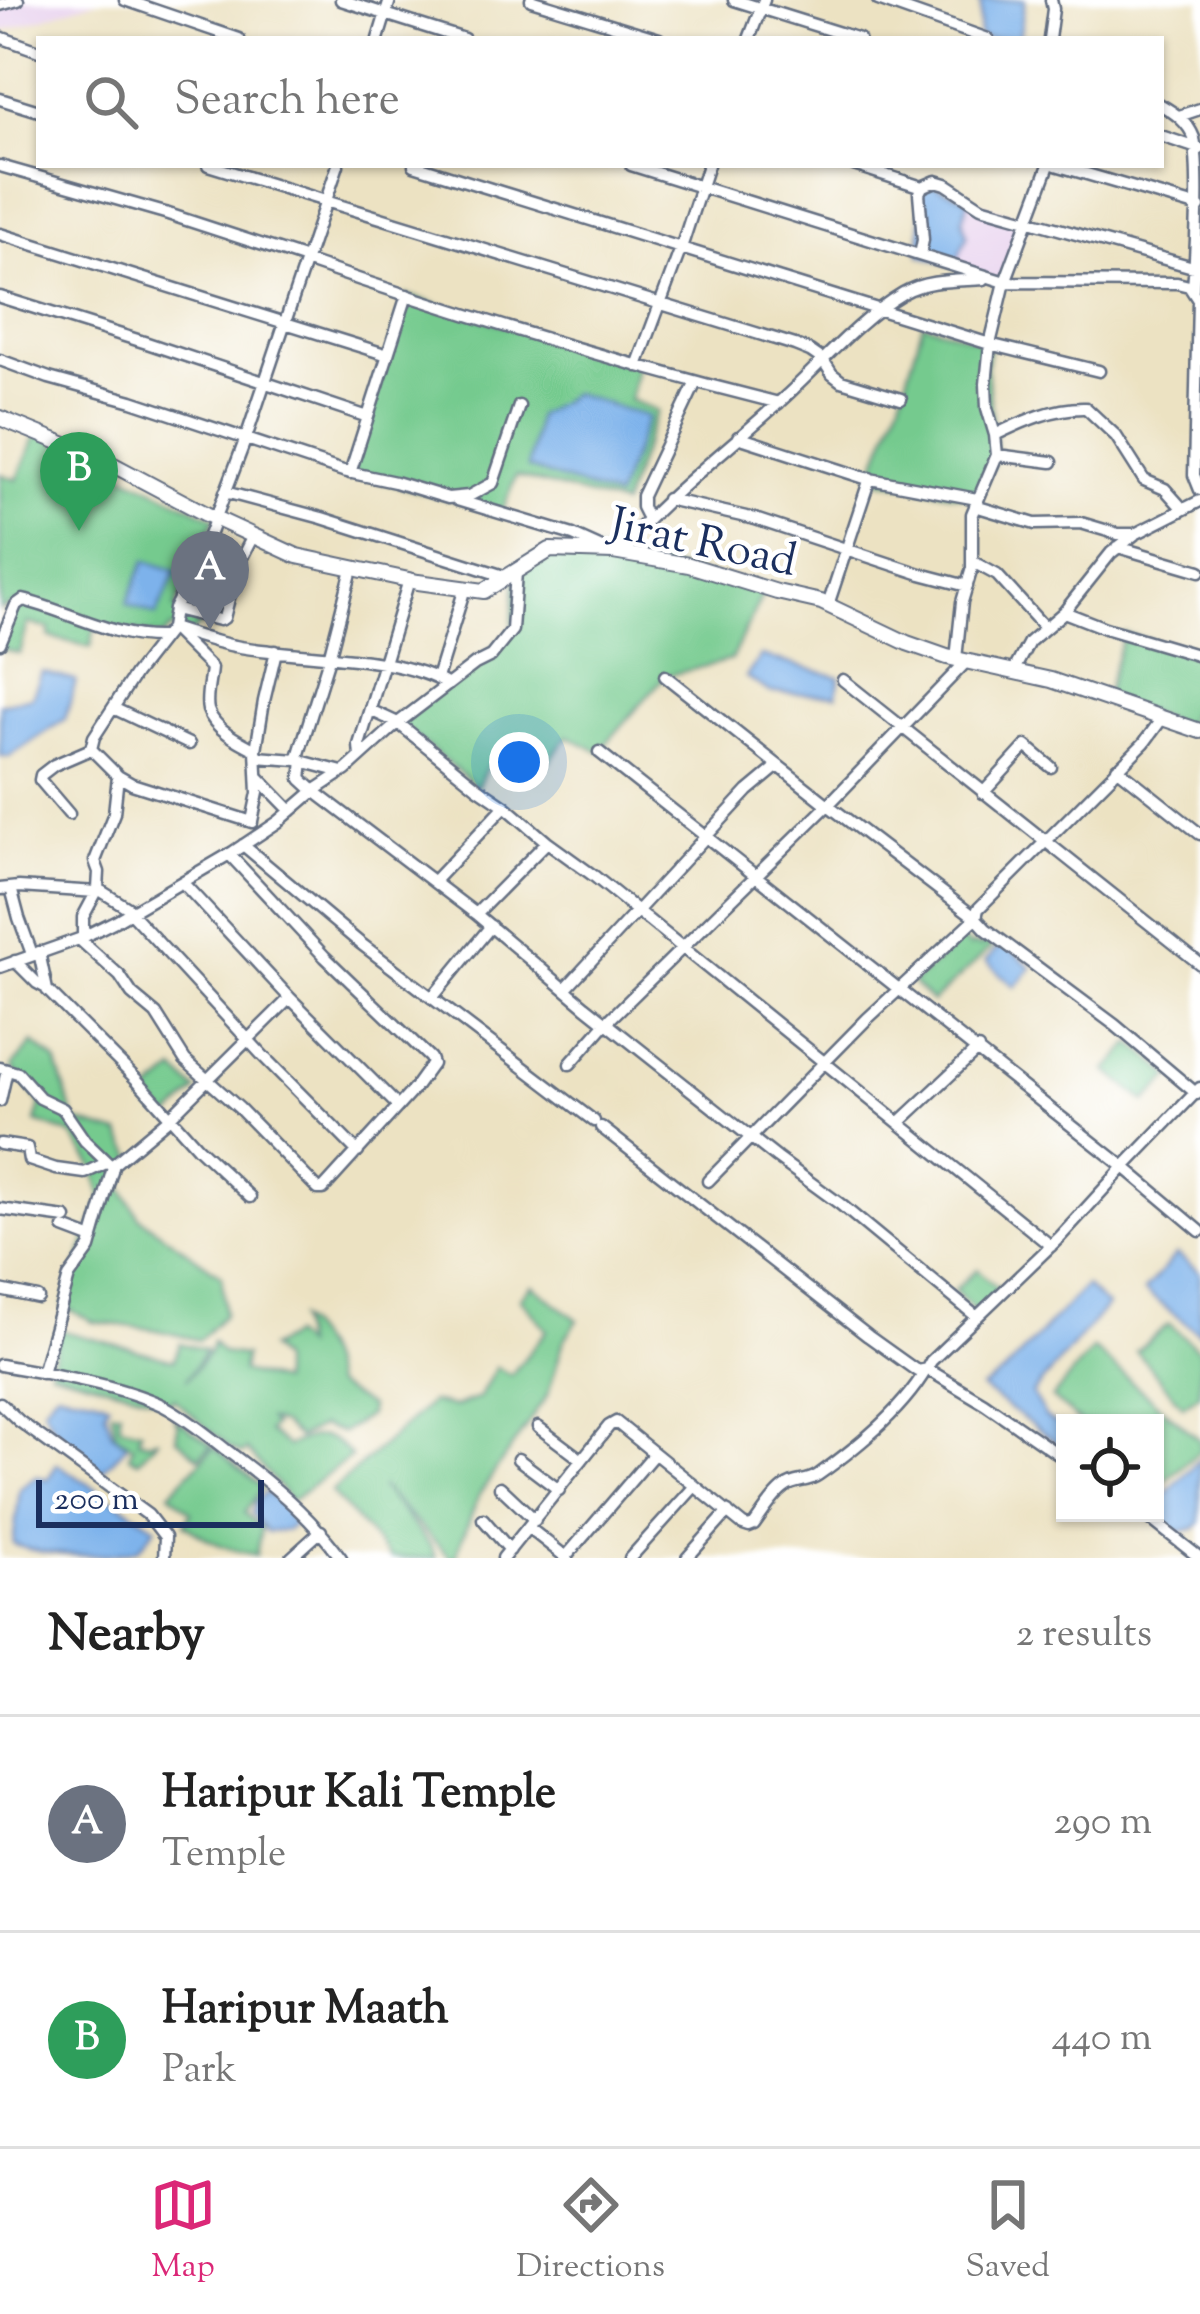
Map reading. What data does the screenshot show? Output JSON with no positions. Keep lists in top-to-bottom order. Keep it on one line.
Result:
{"streets":{"main road":["Jirat Road"]},"scale_bar":"200 m","page":{"search":"Search here","pins":["B","A"],"scale":"200 m","heading":["Nearby","2 results"],"list":[{"mark":"A","name":"Haripur Kali Temple","note":"Temple","value":"290 m"},{"mark":"B","name":"Haripur Maath","note":"Park","value":"440 m"}],"nav":["Map","Directions","Saved"]}}
